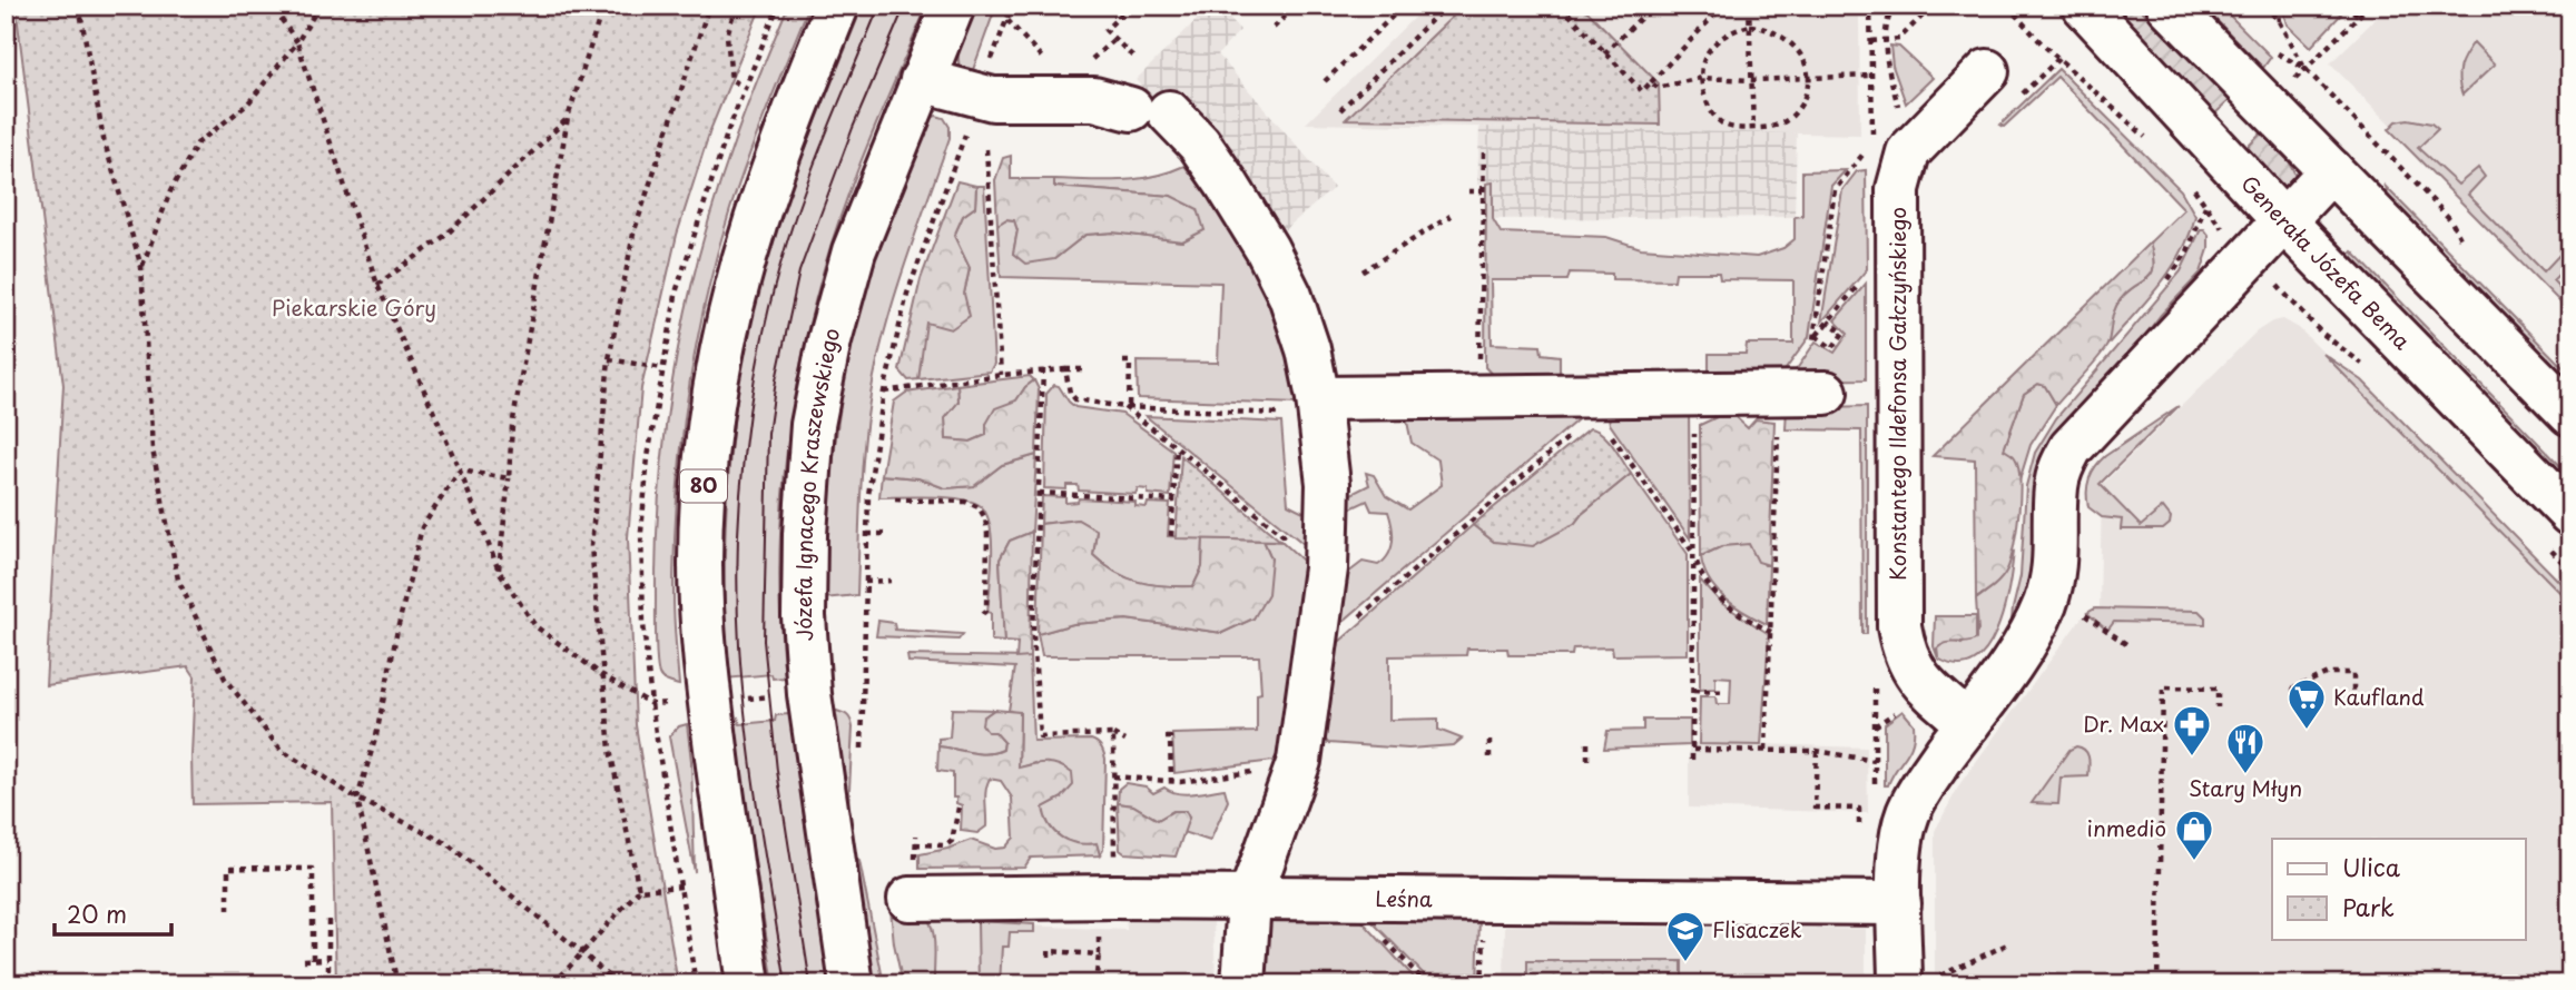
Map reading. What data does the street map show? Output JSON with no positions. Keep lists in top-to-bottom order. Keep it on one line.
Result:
{"streets":{"street":["Generała Józefa Bema","Konstantego Ildefonsa Gałczyńskiego","80","Józefa Ignacego Kraszewskiego","Leśna"]},"parks":["Piekarskie Góry"],"places":{"supermarket":["Kaufland"],"pharmacy":["Dr. Max"],"restaurant":["Stary Młyn"],"shop":["inmedio"],"school or university":["Flisaczek"]},"legend":["Ulica","Park"],"scale_bar":"20 m"}
